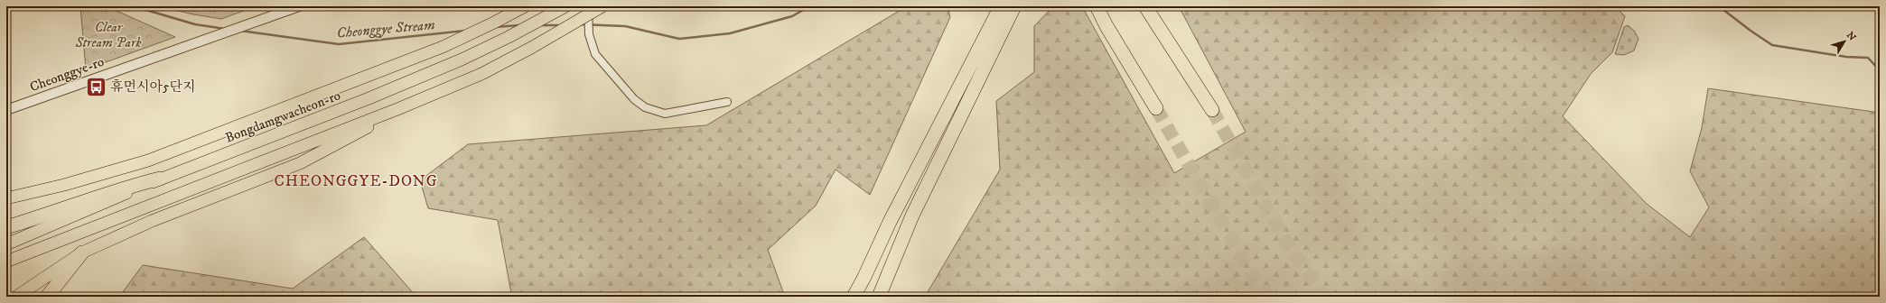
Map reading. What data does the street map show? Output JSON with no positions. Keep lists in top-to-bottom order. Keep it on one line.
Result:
{"streets":{"highway":["Bongdamgwacheon-ro"],"street":["Cheonggye-ro"]},"districts":["CHEONGGYE-DONG"],"water":["Cheonggye Stream"],"parks":["Clear Stream Park"],"places":{"bus stop":["휴먼시아5단지"]},"north":"top right"}
